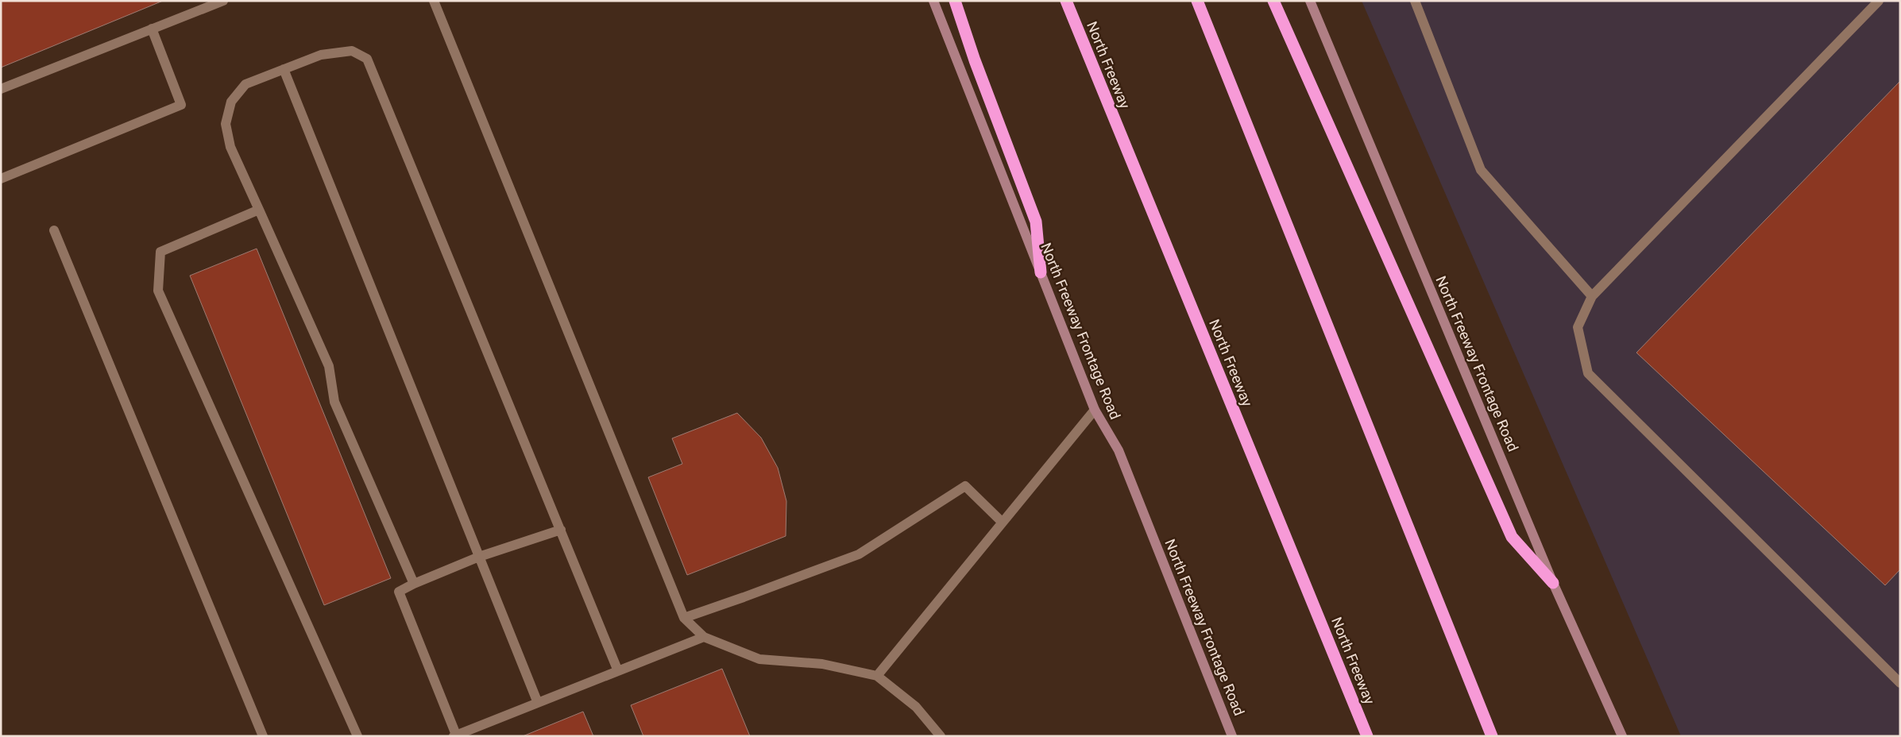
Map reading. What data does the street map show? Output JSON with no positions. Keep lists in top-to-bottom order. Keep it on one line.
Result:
{"streets":{"highway":["North Freeway"],"main road":["North Freeway Frontage Road"]}}
